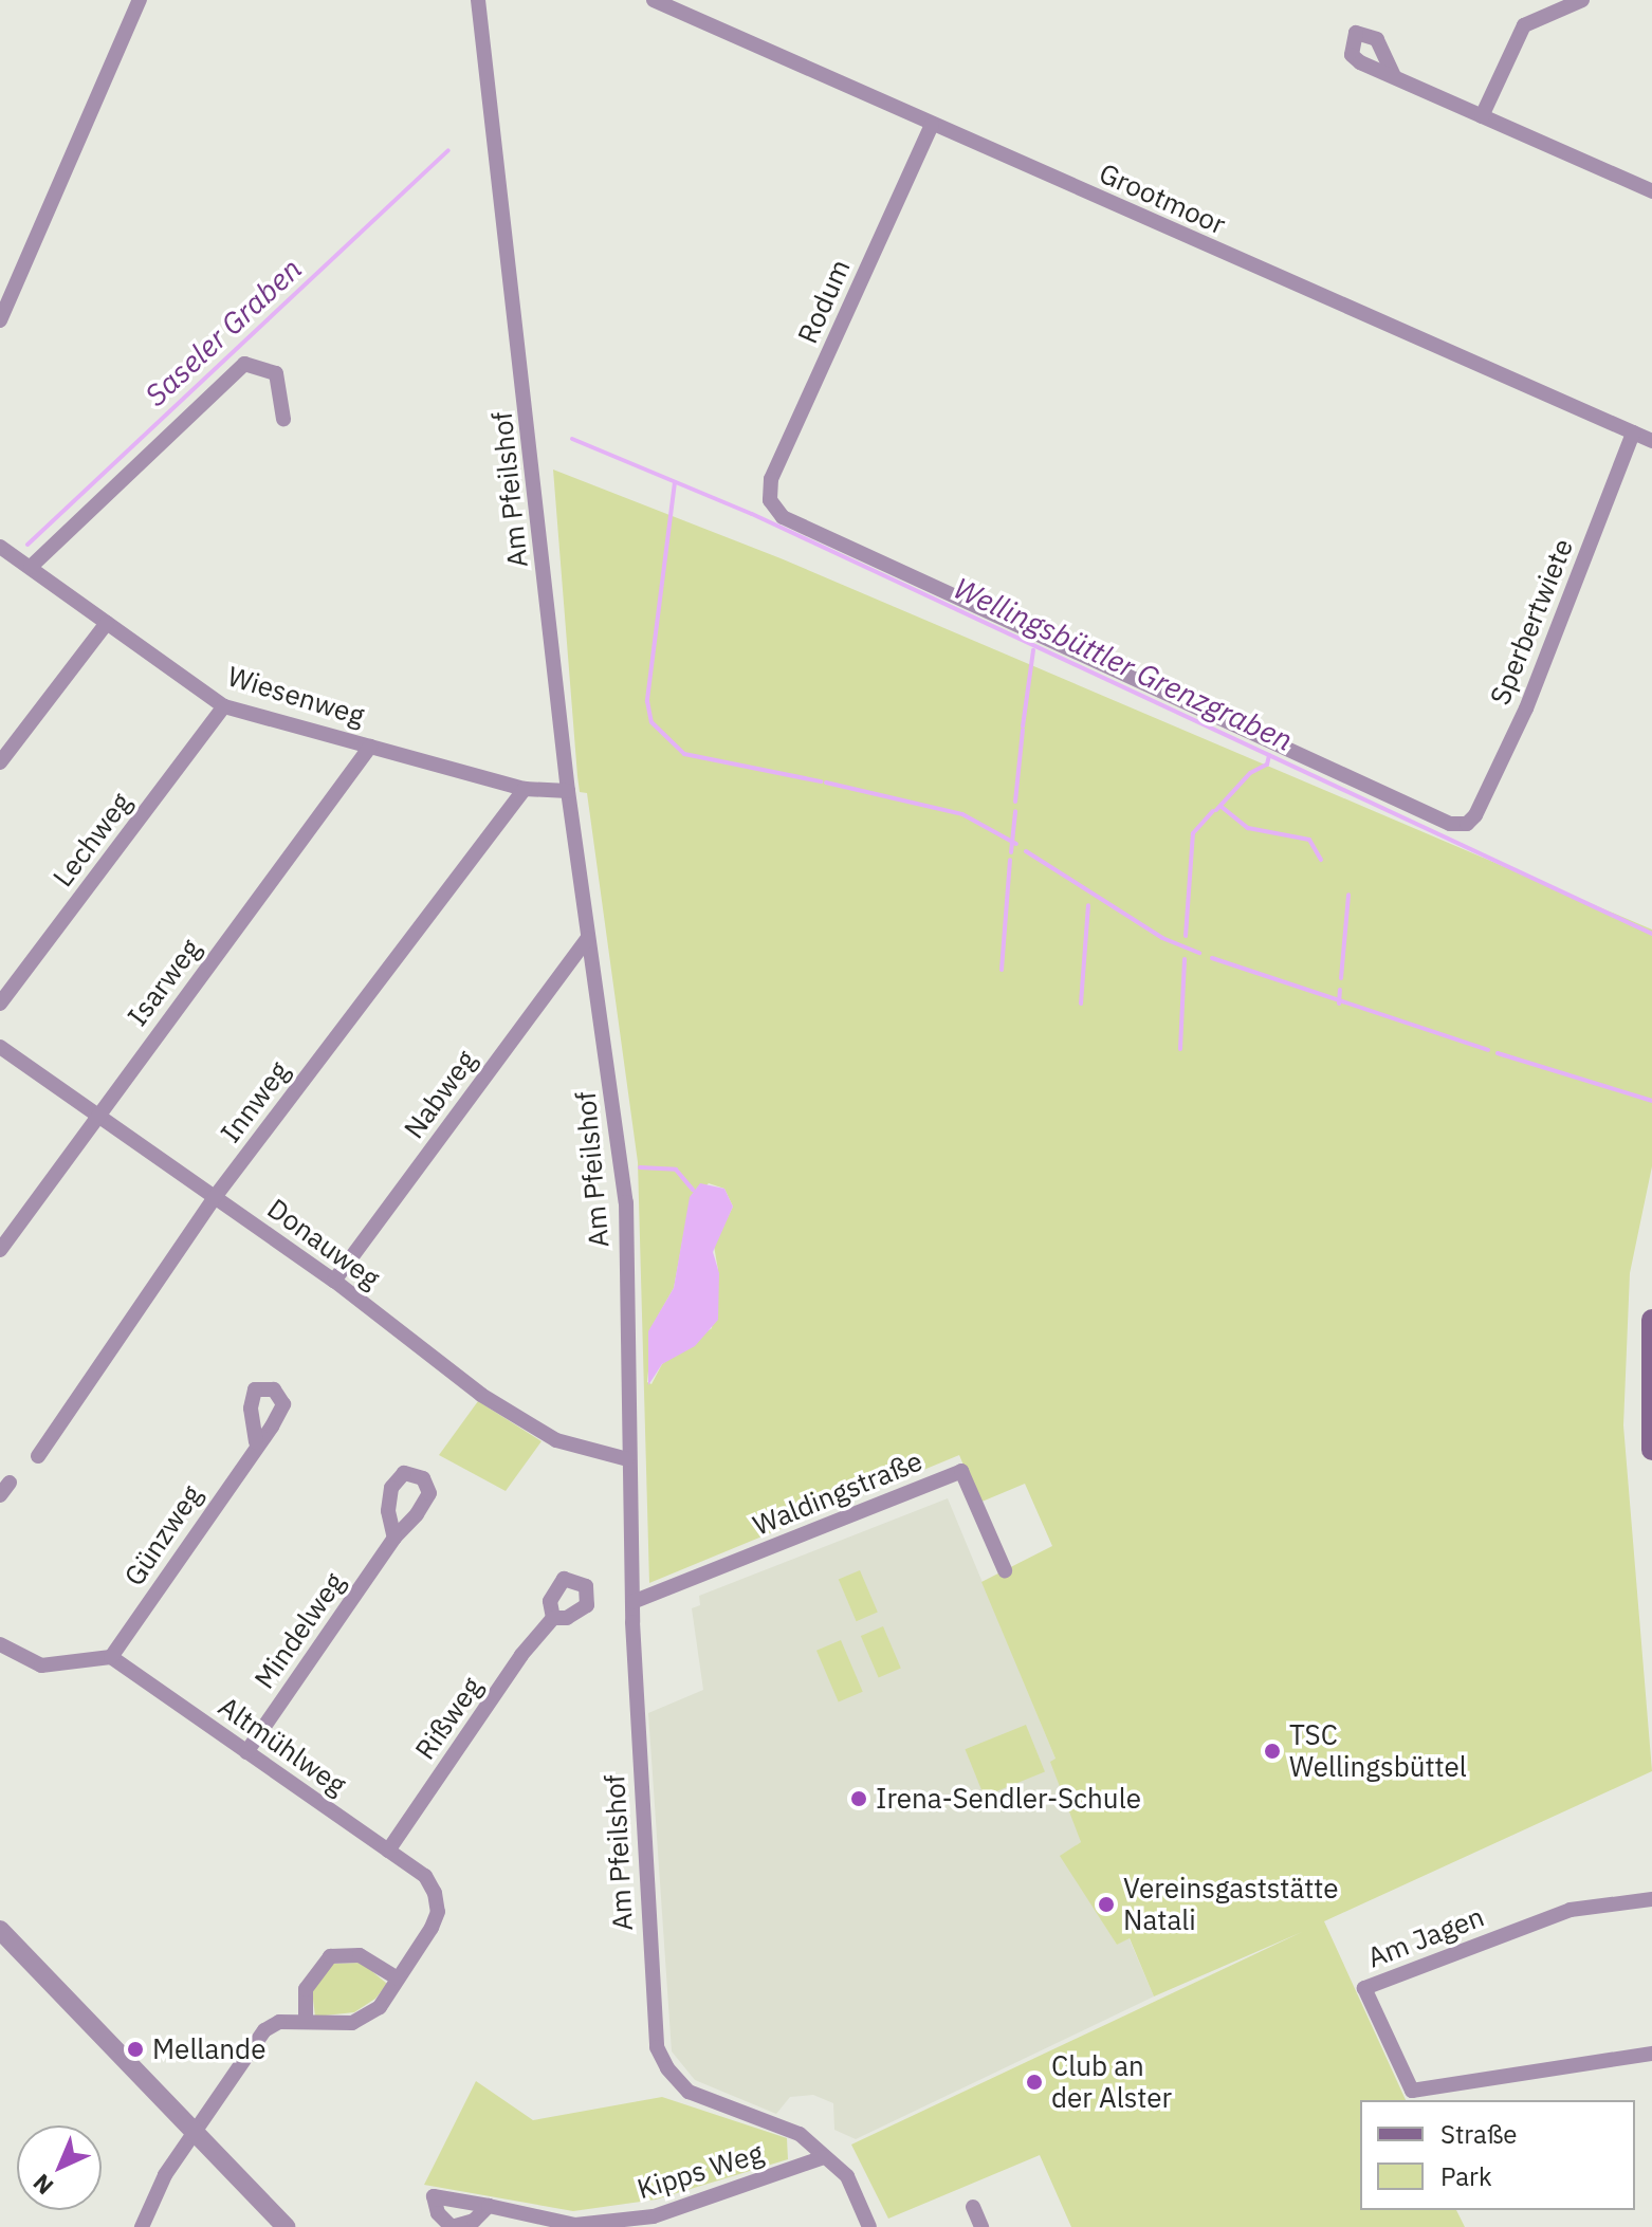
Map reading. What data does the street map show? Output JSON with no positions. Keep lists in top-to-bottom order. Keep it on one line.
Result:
{"streets":{"street":["Grootmoor","Rodum","Am Pfeilshof","Sperbertwiete","Wiesenweg","Lechweg","Isarweg","Nabweg","Innweg","Donauweg","Waldingstraße","Günzweg","Mindelweg","Rißweg","Altmühlweg","Am Jagen","Kipps Weg"]},"crossings":[["Grootmoor","Rodum"],["Grootmoor","Sperbertwiete"],["Rodum","Sperbertwiete"],["Am Pfeilshof","Wiesenweg"],["Am Pfeilshof","Nabweg"],["Am Pfeilshof","Donauweg"],["Am Pfeilshof","Waldingstraße"],["Am Pfeilshof","Kipps Weg"],["Wiesenweg","Lechweg"],["Wiesenweg","Isarweg"],["Wiesenweg","Innweg"],["Isarweg","Donauweg"],["Nabweg","Donauweg"],["Innweg","Donauweg"],["Günzweg","Altmühlweg"],["Mindelweg","Altmühlweg"],["Rißweg","Altmühlweg"]],"water":["Saseler Graben","Wellingsbüttler Grenzgraben"],"places":["TSC Wellingsbüttel","Irena-Sendler-Schule","Vereinsgaststätte Natali","Mellande","Club an der Alster"],"legend":["Straße","Park"],"north":"bottom left"}
